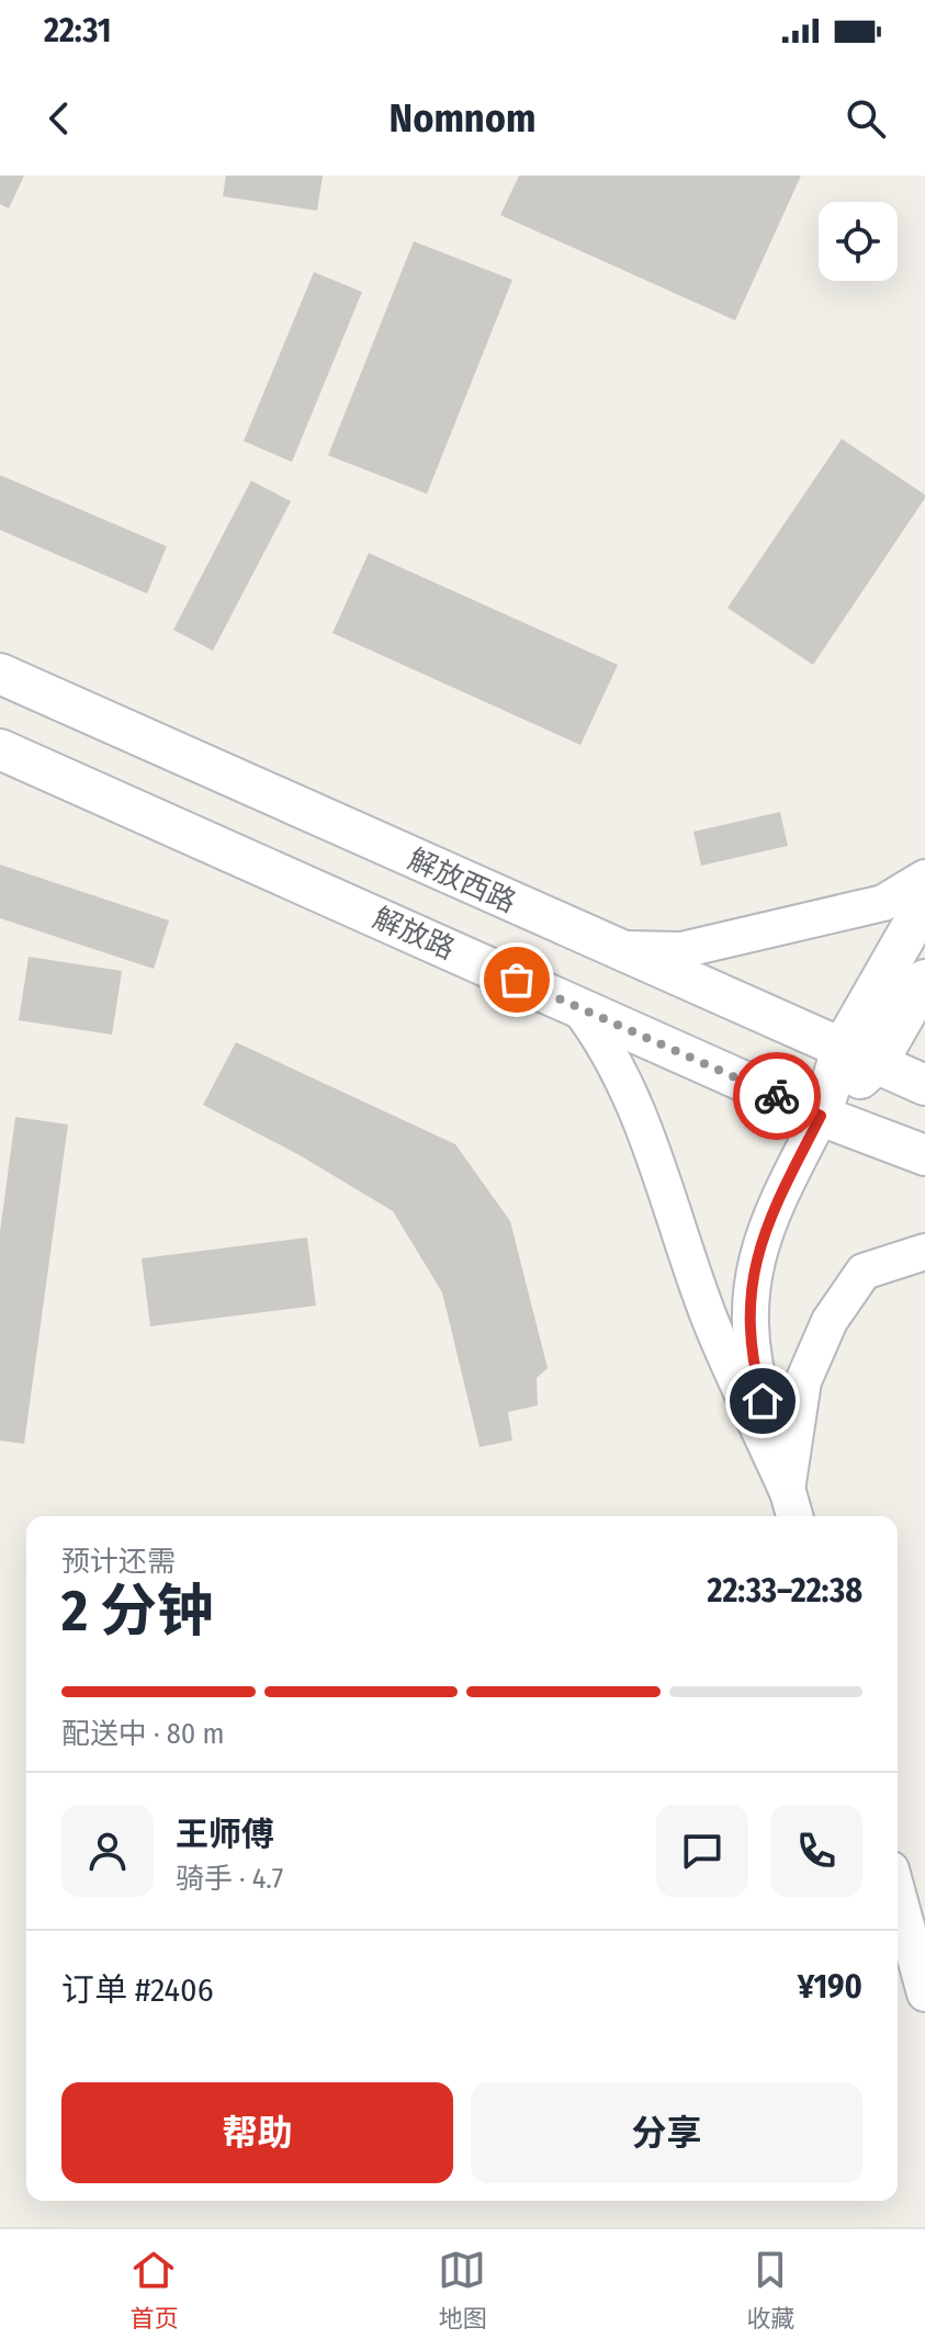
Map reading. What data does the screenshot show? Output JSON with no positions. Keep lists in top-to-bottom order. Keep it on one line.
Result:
{"streets":{"main road":["解放西路","解放路"]},"page":{"status":"22:31","header":"Nomnom","heading":["2 分钟","预计还需","22:33–22:38"],"panel":["王师傅","骑手 · 4.7","订单 #2406","¥190"],"bar":"配送中 · 80 m","buttons":["帮助","分享"],"tabs":["首页","地图","收藏"]}}
